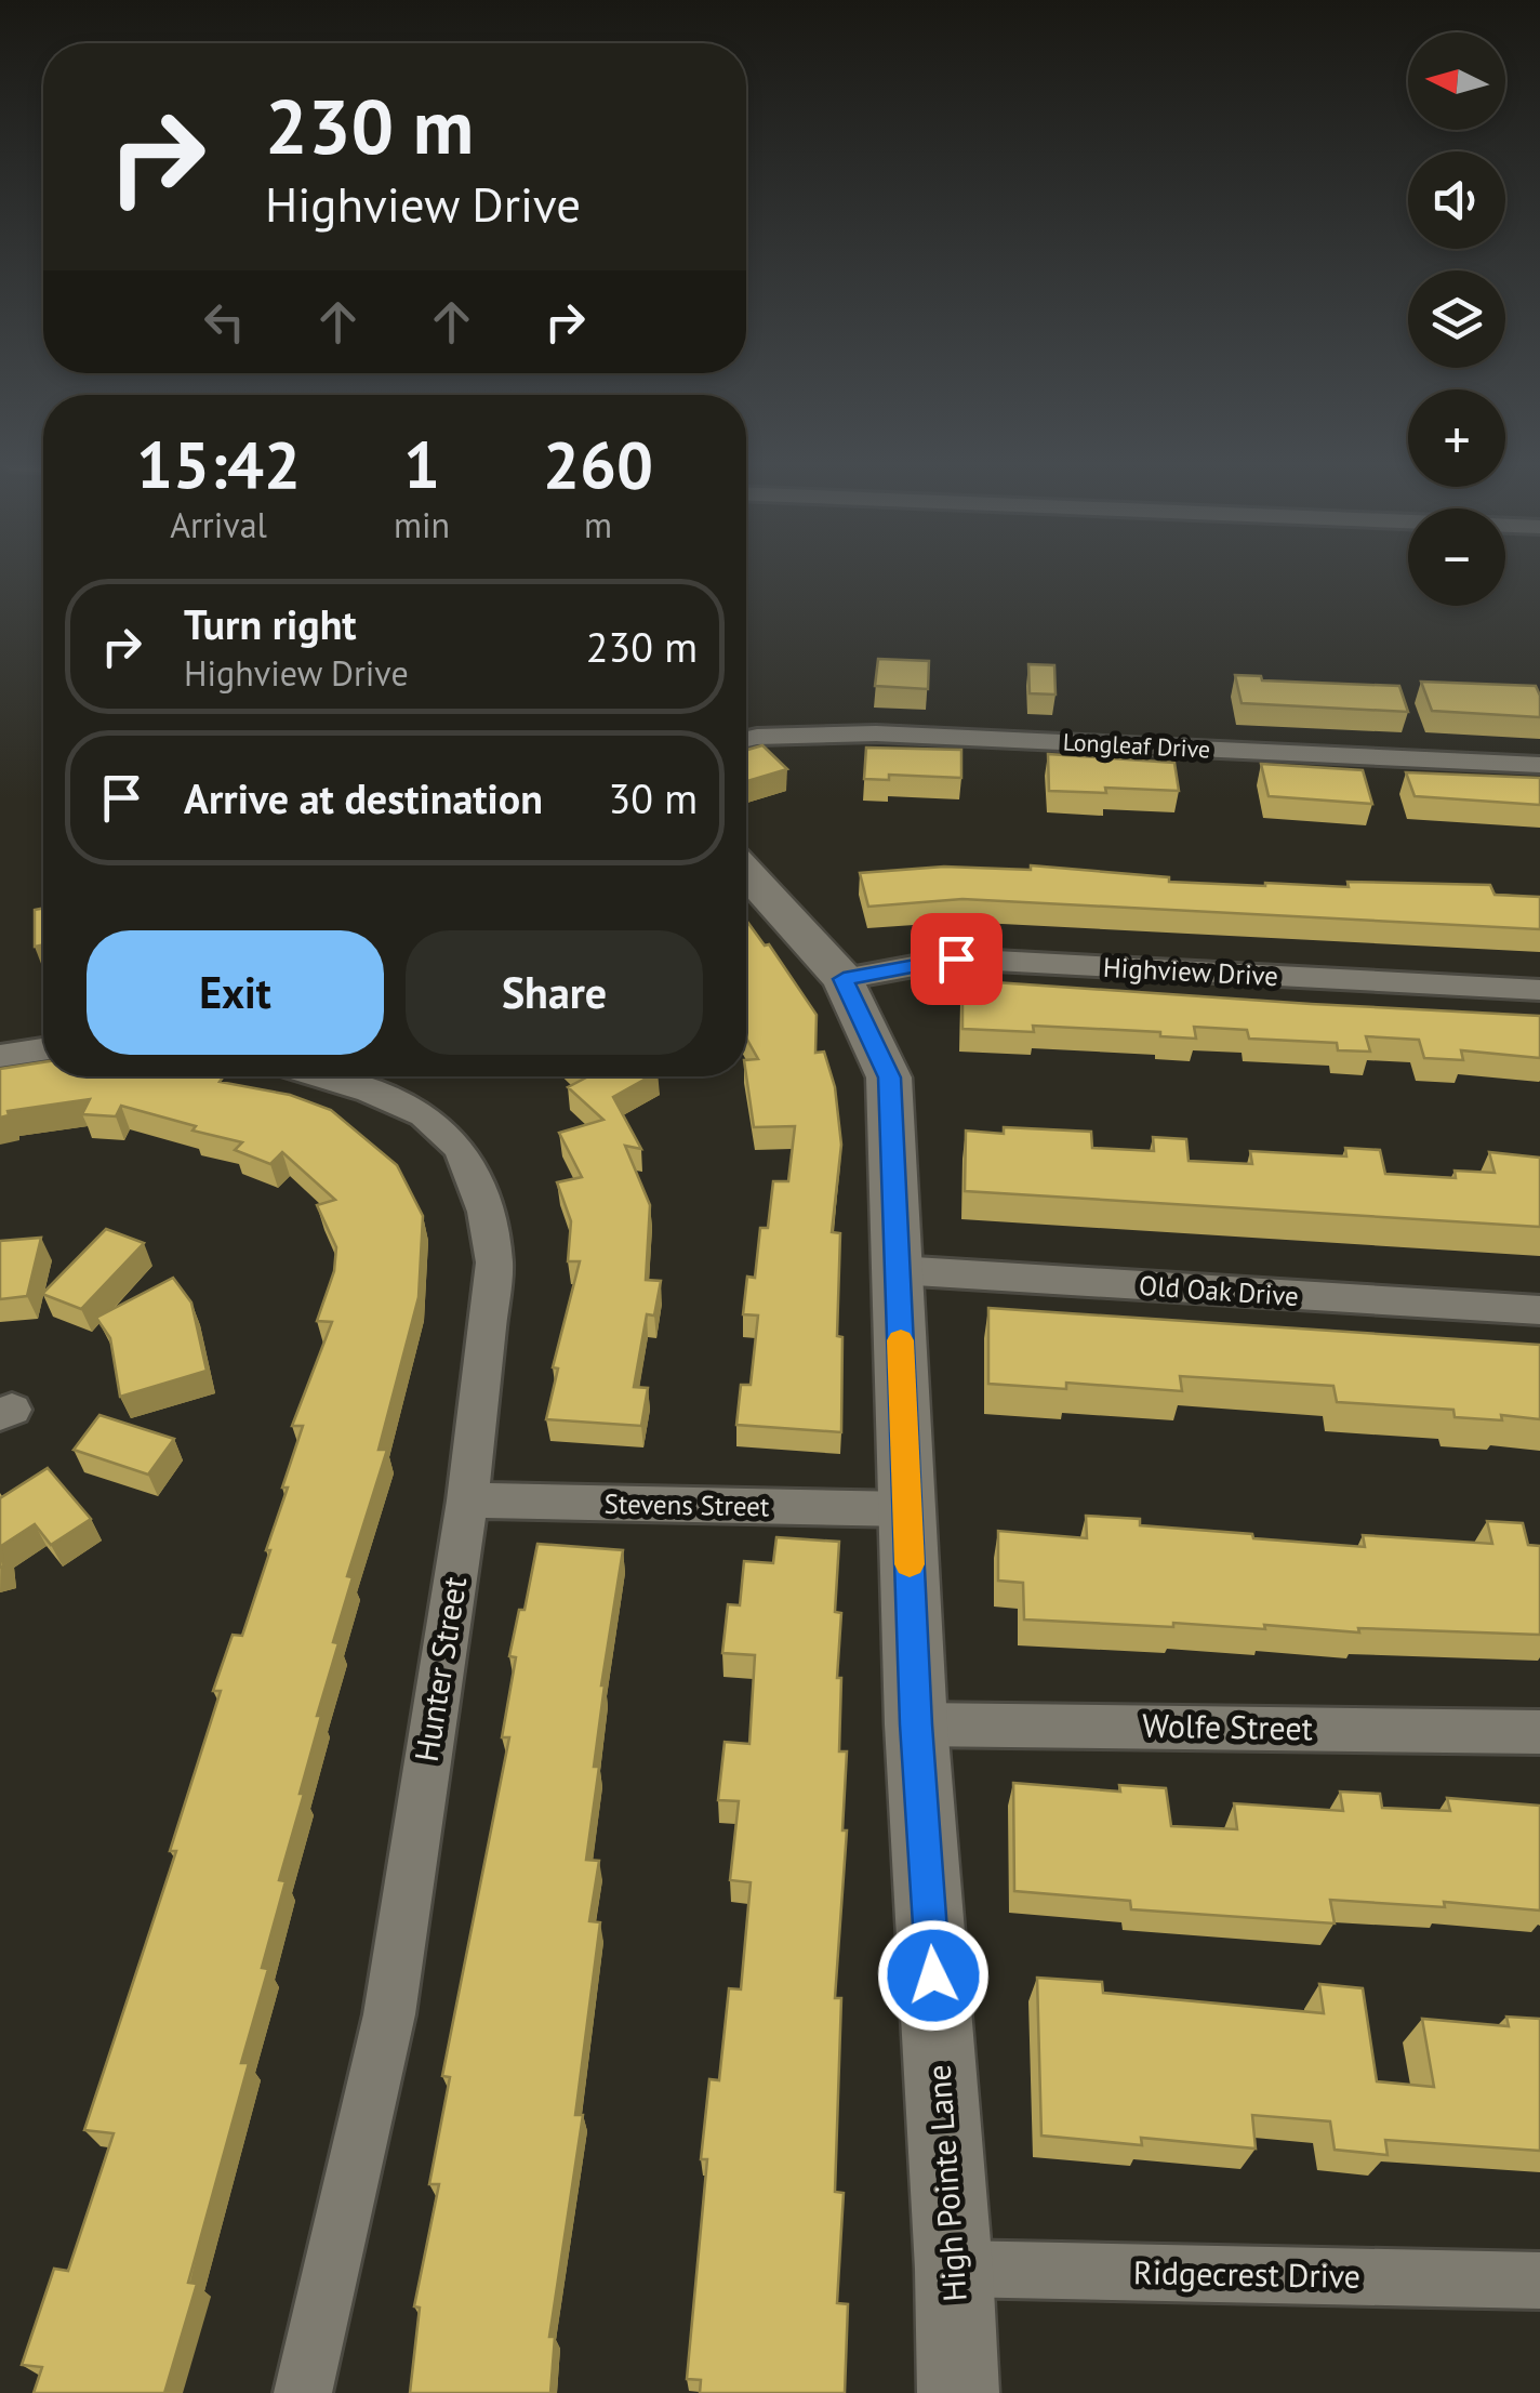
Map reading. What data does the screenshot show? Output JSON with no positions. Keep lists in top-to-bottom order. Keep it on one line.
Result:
{"streets":{"street":["Longleaf Drive","Highview Drive","Old Oak Drive","Stevens Street","Hunter Street","Wolfe Street","High Pointe Lane","Ridgecrest Drive"]},"crossings":[["Highview Drive","High Pointe Lane"],["Old Oak Drive","High Pointe Lane"],["Stevens Street","Hunter Street"],["Stevens Street","High Pointe Lane"],["Wolfe Street","High Pointe Lane"],["High Pointe Lane","Ridgecrest Drive"]],"north":"left","page":{"map_buttons":["+","−"],"turn":["230 m","Highview Drive"],"eta":["15:42","Arrival","1","min","260","m"],"list":[{"name":"Turn right","note":"Highview Drive","value":"230 m"},{"name":"Arrive at destination","value":"30 m"}],"buttons":["Exit","Share"]}}
